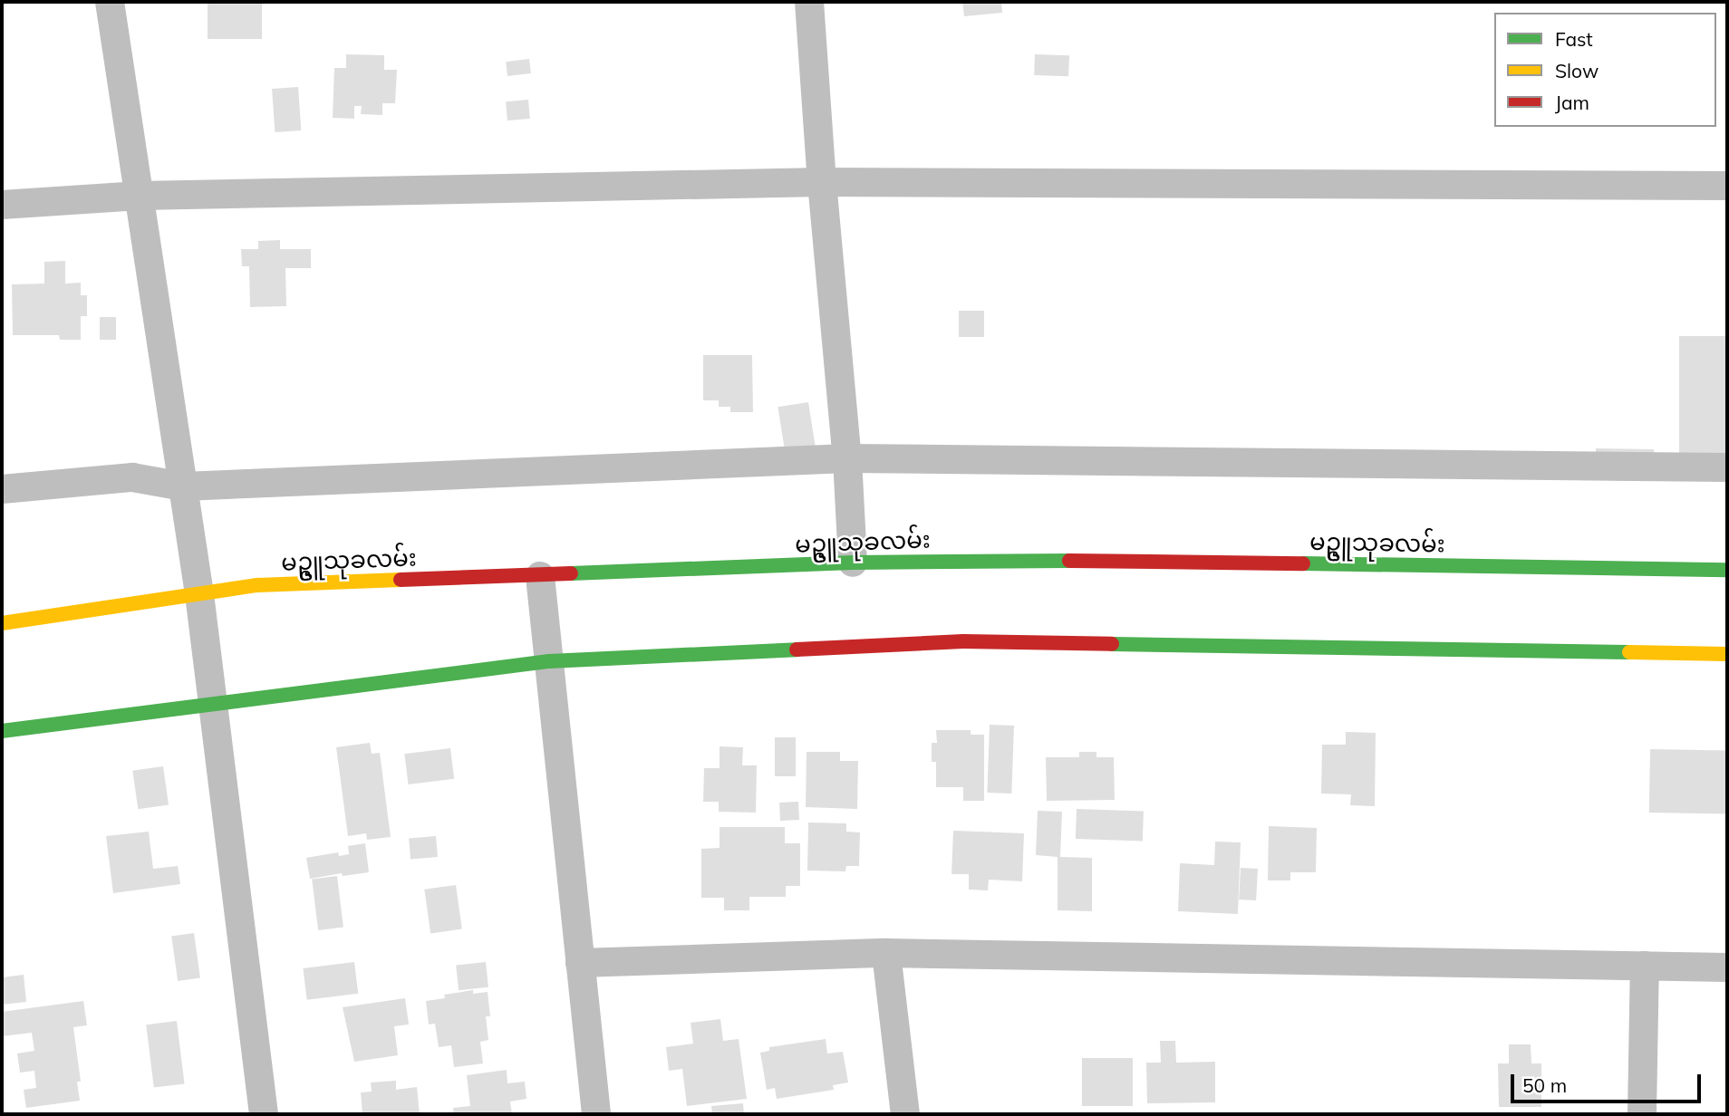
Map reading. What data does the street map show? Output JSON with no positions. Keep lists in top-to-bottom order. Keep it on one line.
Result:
{"streets":{"street":["မဥ္ဇူသုခလမ်း"]},"legend":["Fast","Slow","Jam"],"scale_bar":"50 m"}
